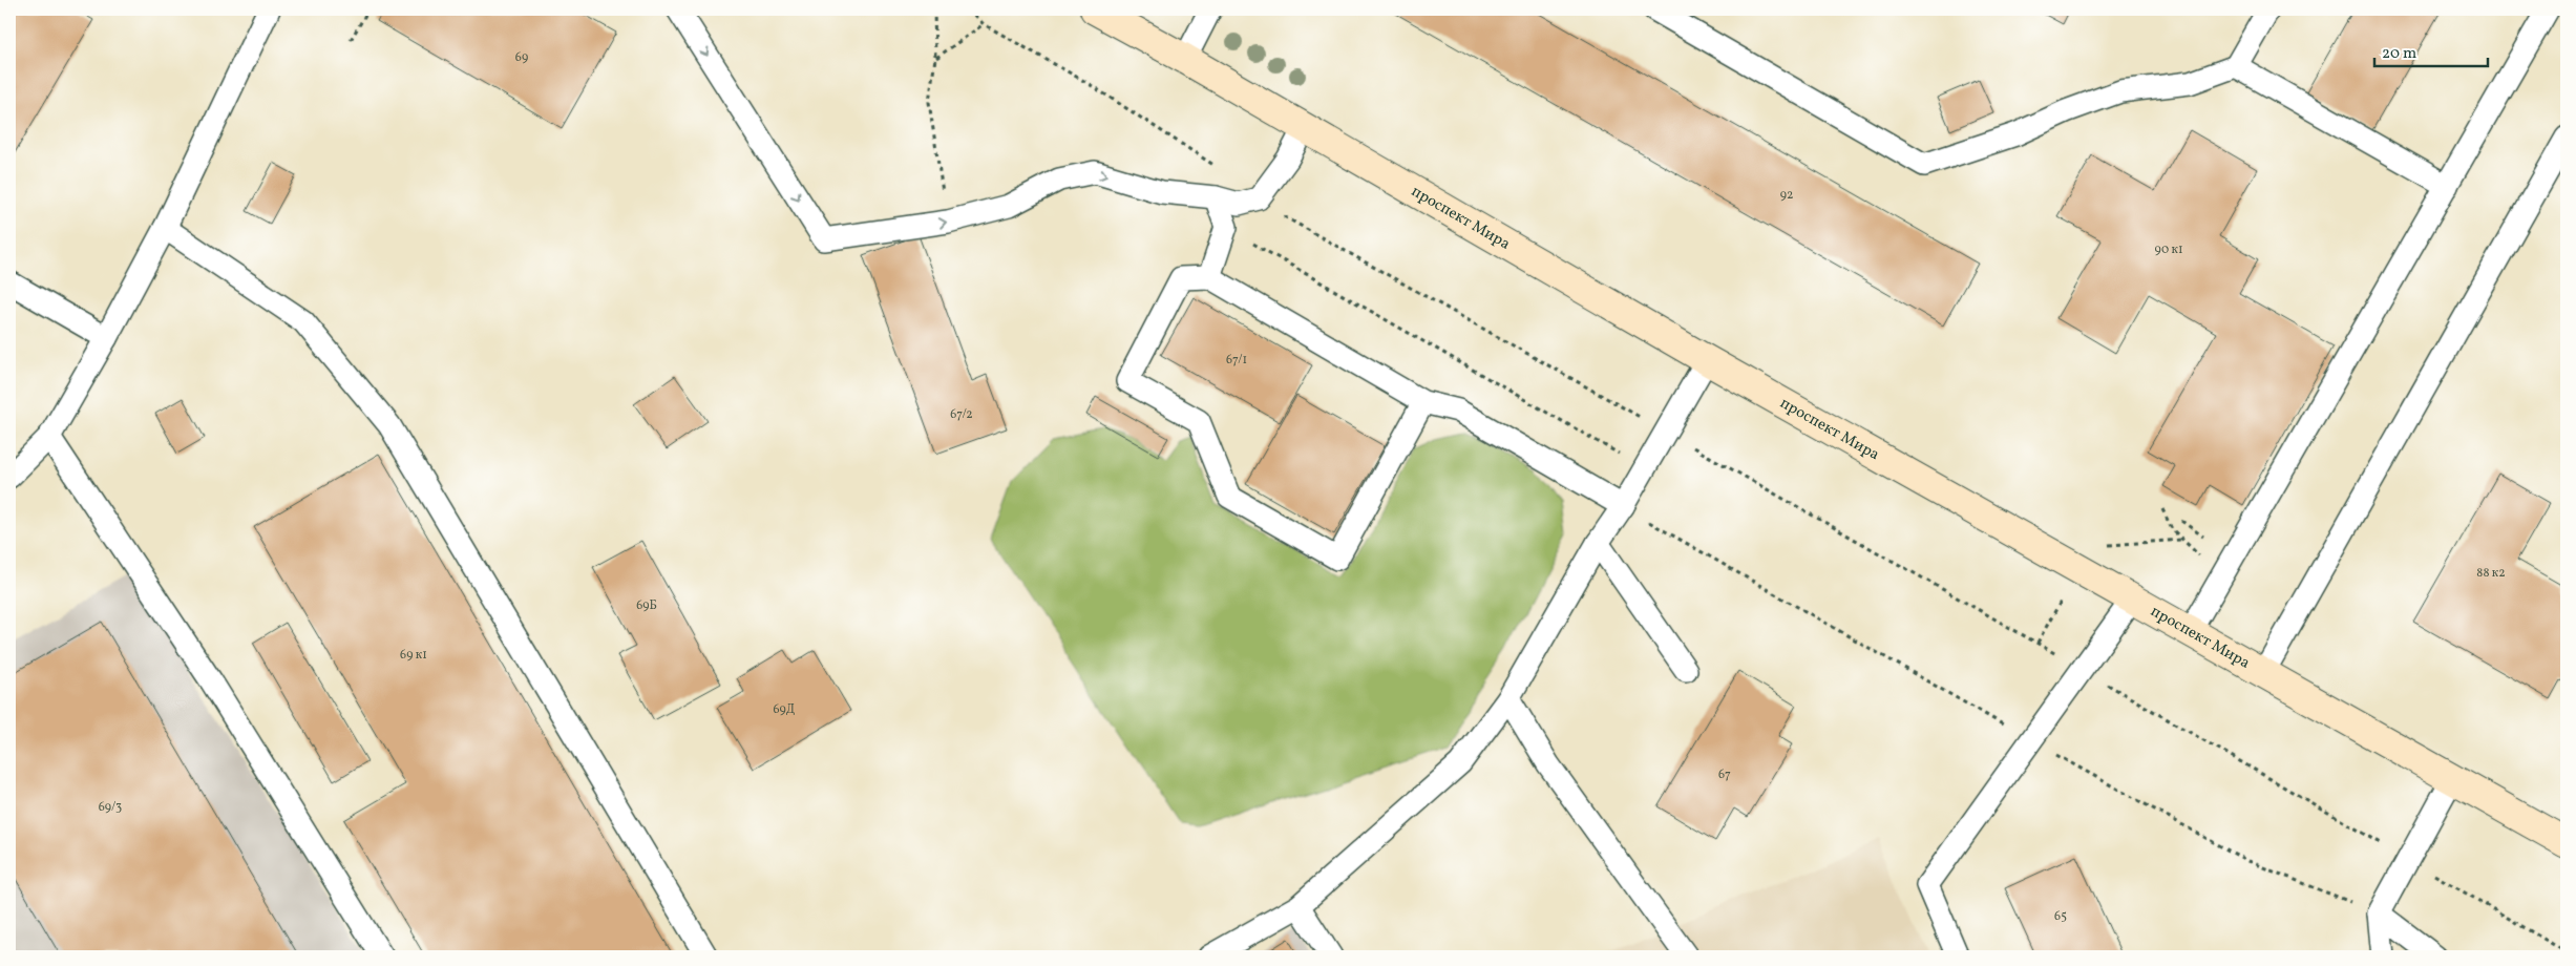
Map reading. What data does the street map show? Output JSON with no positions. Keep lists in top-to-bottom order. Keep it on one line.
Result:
{"streets":{"main road":["проспект Мира"]},"house_numbers":["69","92","90 к1","67/1","67/2","88 к2","69Б","69 к1","69Д","67","69/3","65"],"scale_bar":"20 m"}
